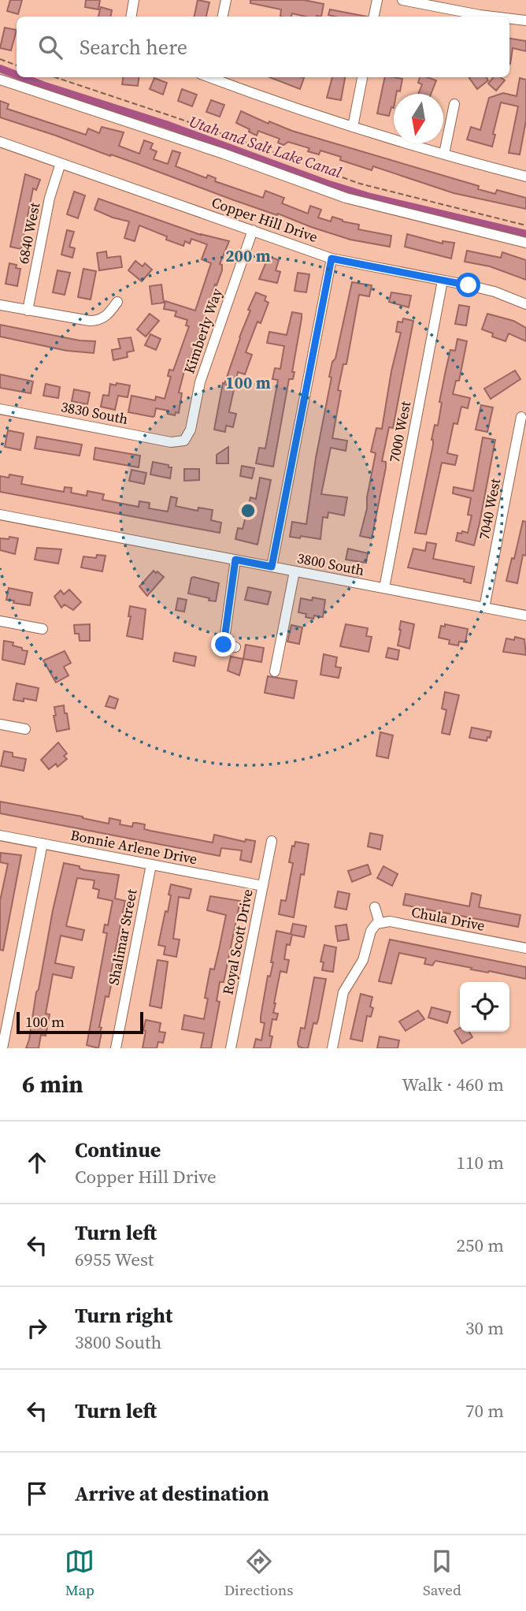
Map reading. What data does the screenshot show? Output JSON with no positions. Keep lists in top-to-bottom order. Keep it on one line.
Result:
{"streets":{"street":["Copper Hill Drive","6840 West","Kimberly Way","3830 South","7000 West","7040 West","3800 South","Bonnie Arlene Drive","Chula Drive","Shalimar Street","Royal Scott Drive"]},"crossings":[["Copper Hill Drive","6840 West"],["Copper Hill Drive","Kimberly Way"],["Copper Hill Drive","7000 West"],["Kimberly Way","3830 South"],["7000 West","3800 South"],["7040 West","3800 South"],["Bonnie Arlene Drive","Shalimar Street"],["Bonnie Arlene Drive","Royal Scott Drive"]],"water":["Utah and Salt Lake Canal"],"scale_bar":"100 m","north":"bottom","page":{"search":"Search here","scale":"100 m","heading":["6 min","Walk · 460 m"],"list":[["Continue","Copper Hill Drive","110 m"],["Turn left","6955 West","250 m"],["Turn right","3800 South","30 m"],["Turn left","70 m"],"Arrive at destination"],"nav":["Map","Directions","Saved"]},"rings":["200 m","100 m"]}
